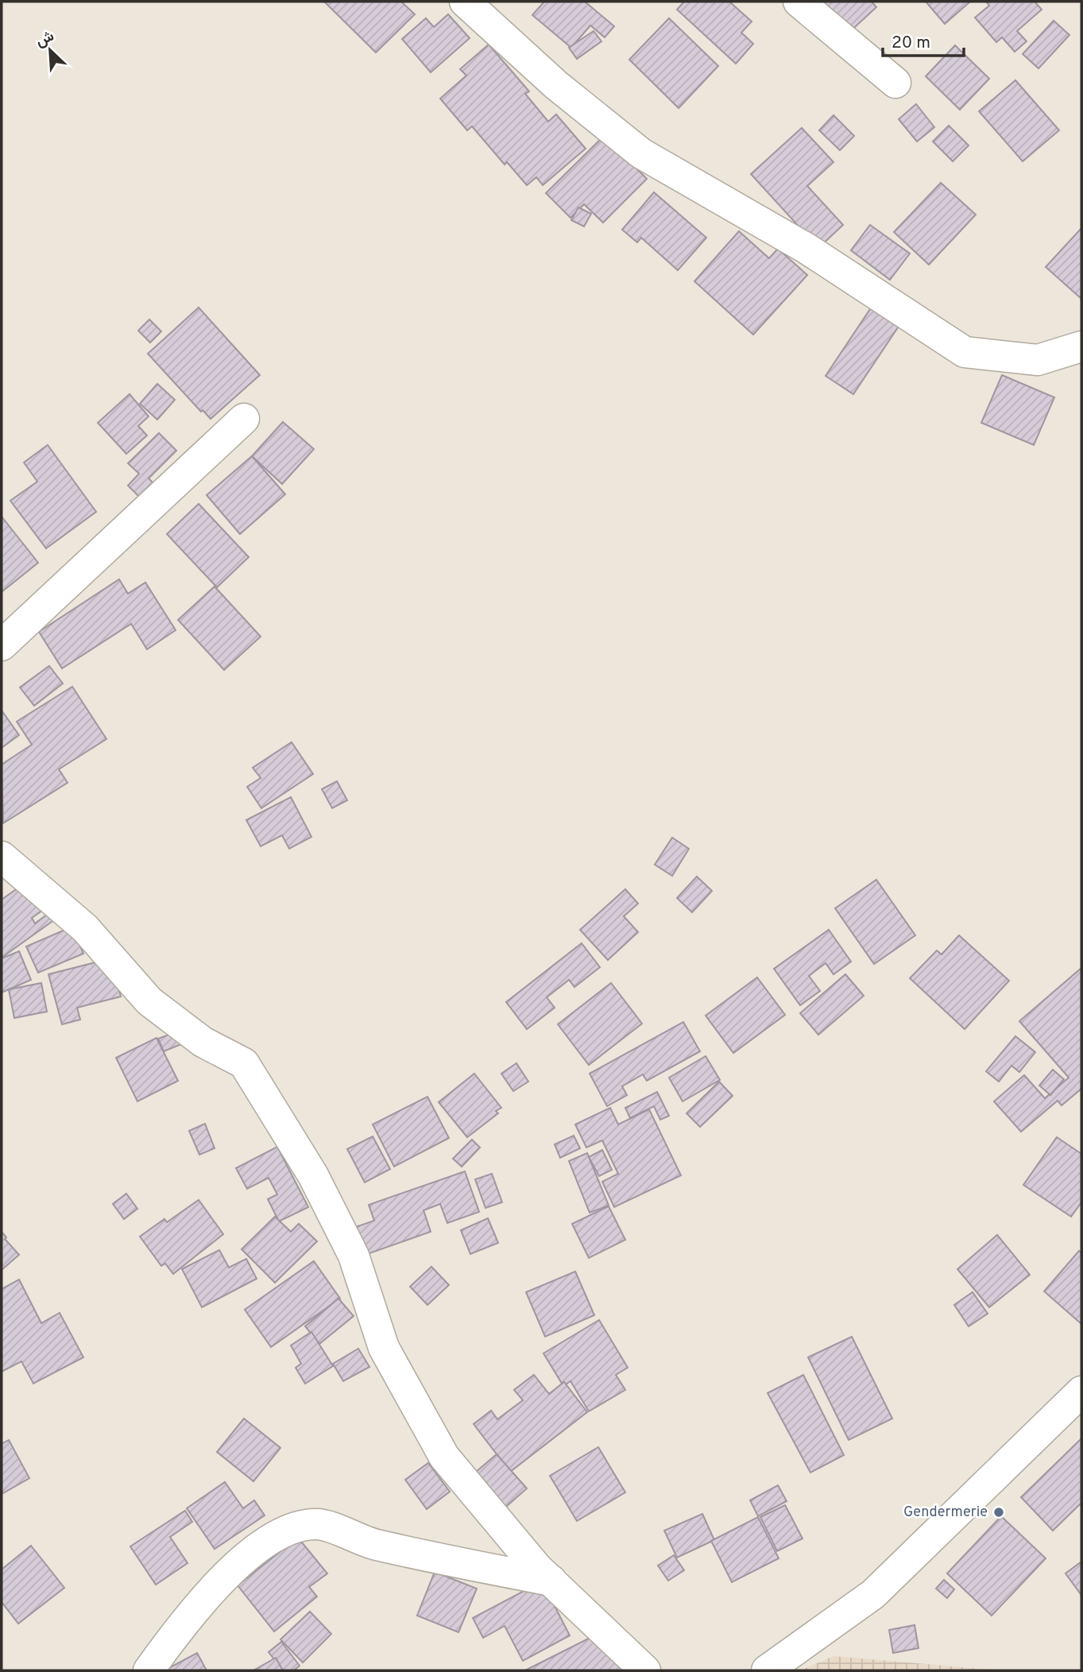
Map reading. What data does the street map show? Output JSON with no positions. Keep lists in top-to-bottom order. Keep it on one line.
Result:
{"places":["Gendermerie"],"scale_bar":"20 m","north":"top left"}
